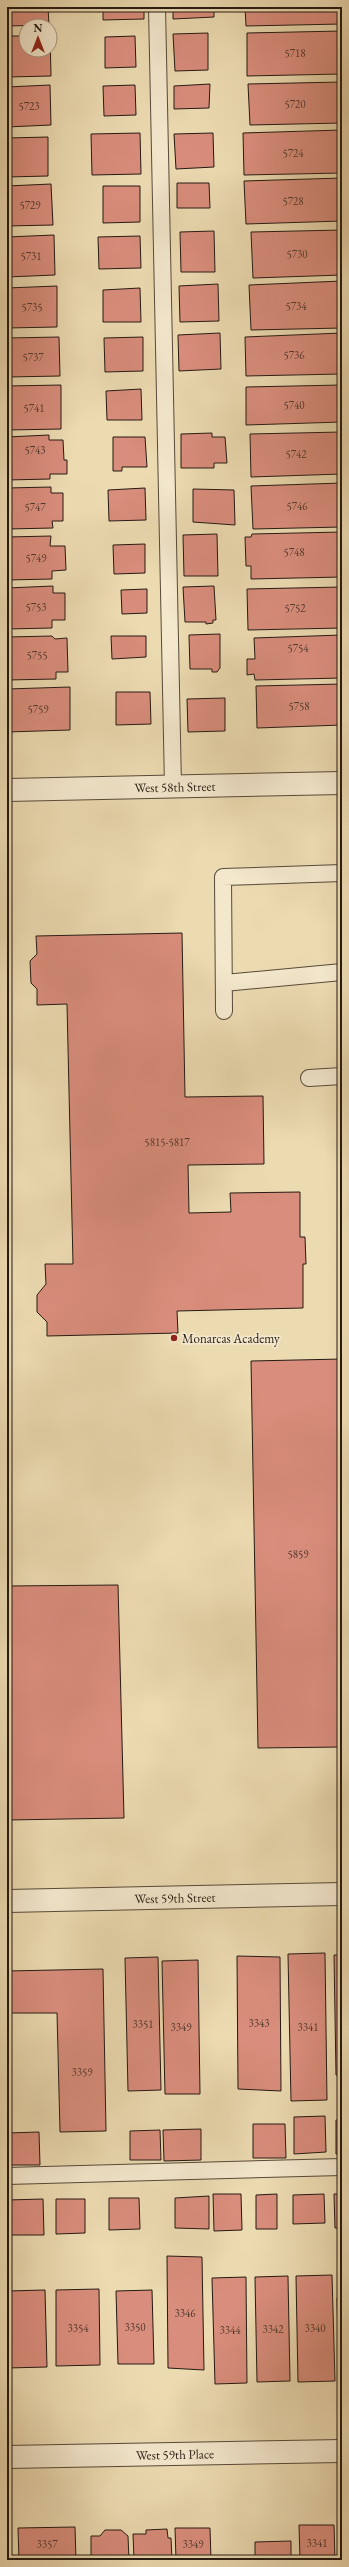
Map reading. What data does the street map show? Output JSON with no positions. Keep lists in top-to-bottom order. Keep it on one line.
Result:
{"streets":{"street":["West 58th Street","West 59th Street","West 59th Place"]},"places":["Monarcas Academy"],"house_numbers":["5718","5720","5723","5724","5728","5729","5730","5731","5734","5735","5736","5737","5740","5741","5743","5742","5746","5747","5748","5749","5753","5752","5754","5755","5758","5759","5815-5817","5859","3343","3351","3349","3341","3359","3346","3350","3354","3340","3342","3344","3341","3357","3349"],"north":"top"}
